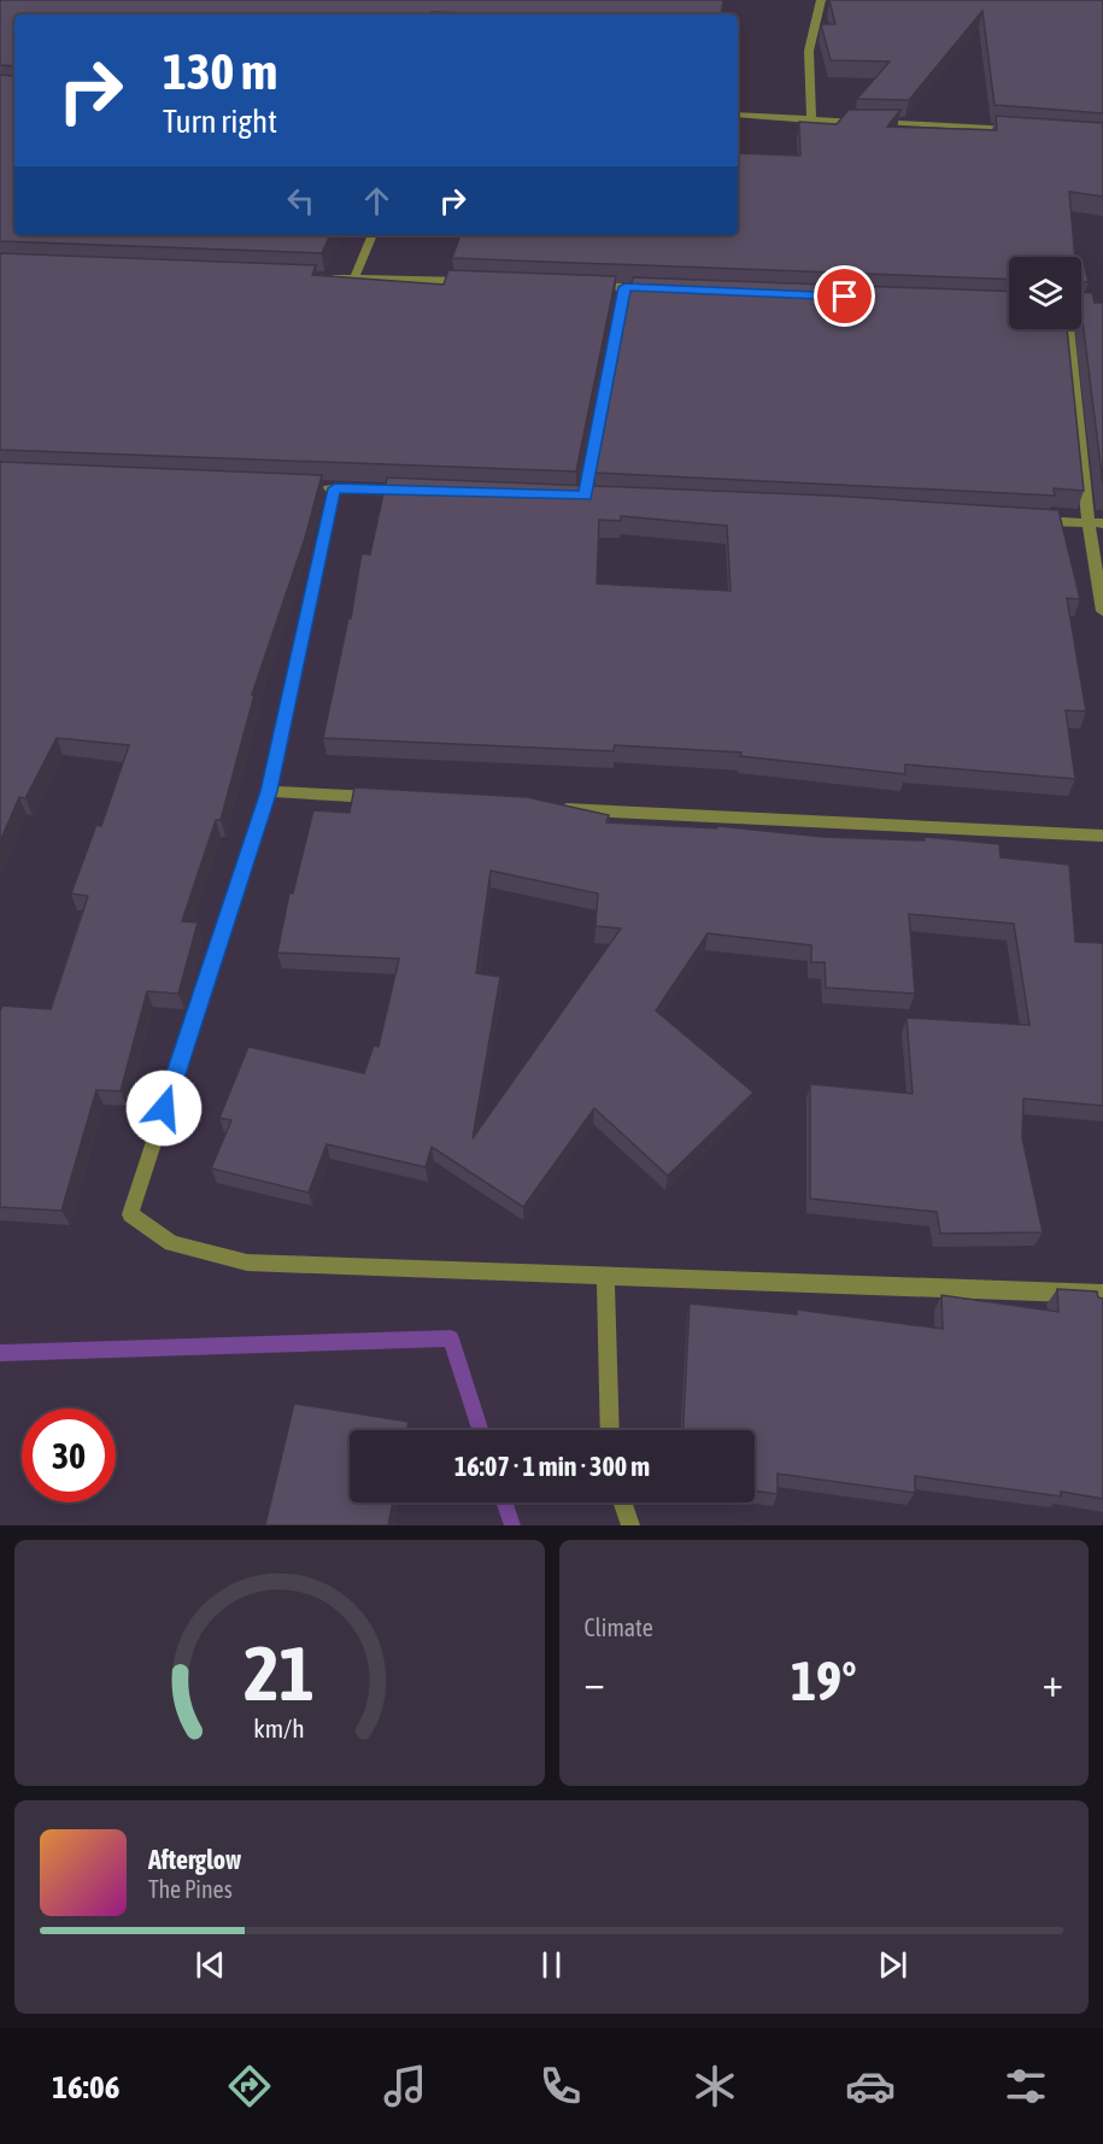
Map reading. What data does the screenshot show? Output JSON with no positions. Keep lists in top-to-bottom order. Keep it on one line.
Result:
{"page":{"turn":["130 m","Turn right"],"limit":"30","trip":"16:07 · 1 min · 300 m","tile":"Climate","heat":["−","19°","+"],"song":["Afterglow","The Pines"],"tabs":"16:06","gauge":["21","km/h"]}}
